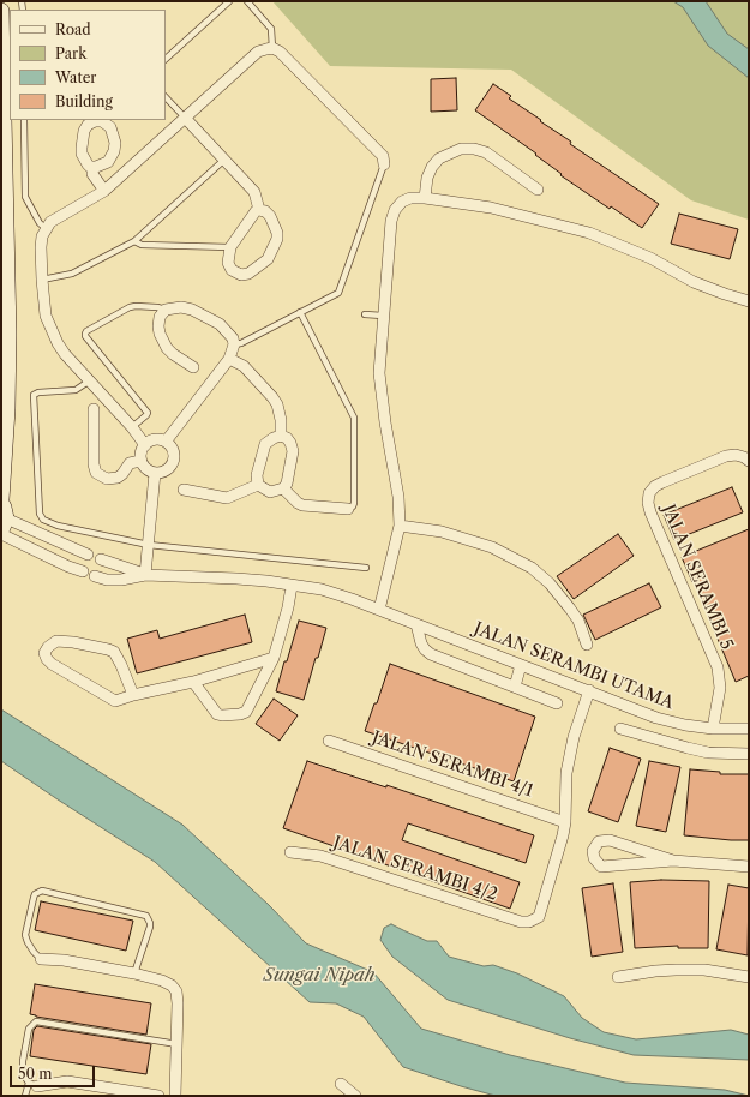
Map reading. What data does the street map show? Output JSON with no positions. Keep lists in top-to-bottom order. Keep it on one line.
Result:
{"streets":{"street":["JALAN SERAMBI 5","JALAN SERAMBI UTAMA","JALAN SERAMBI 4/1","JALAN SERAMBI 4/2"]},"crossings":[["JALAN SERAMBI 5","JALAN SERAMBI UTAMA"],["JALAN SERAMBI 4/1","JALAN SERAMBI 4/2"]],"water":["Sungai Nipah"],"legend":["Road","Park","Water","Building"],"scale_bar":"50 m"}
